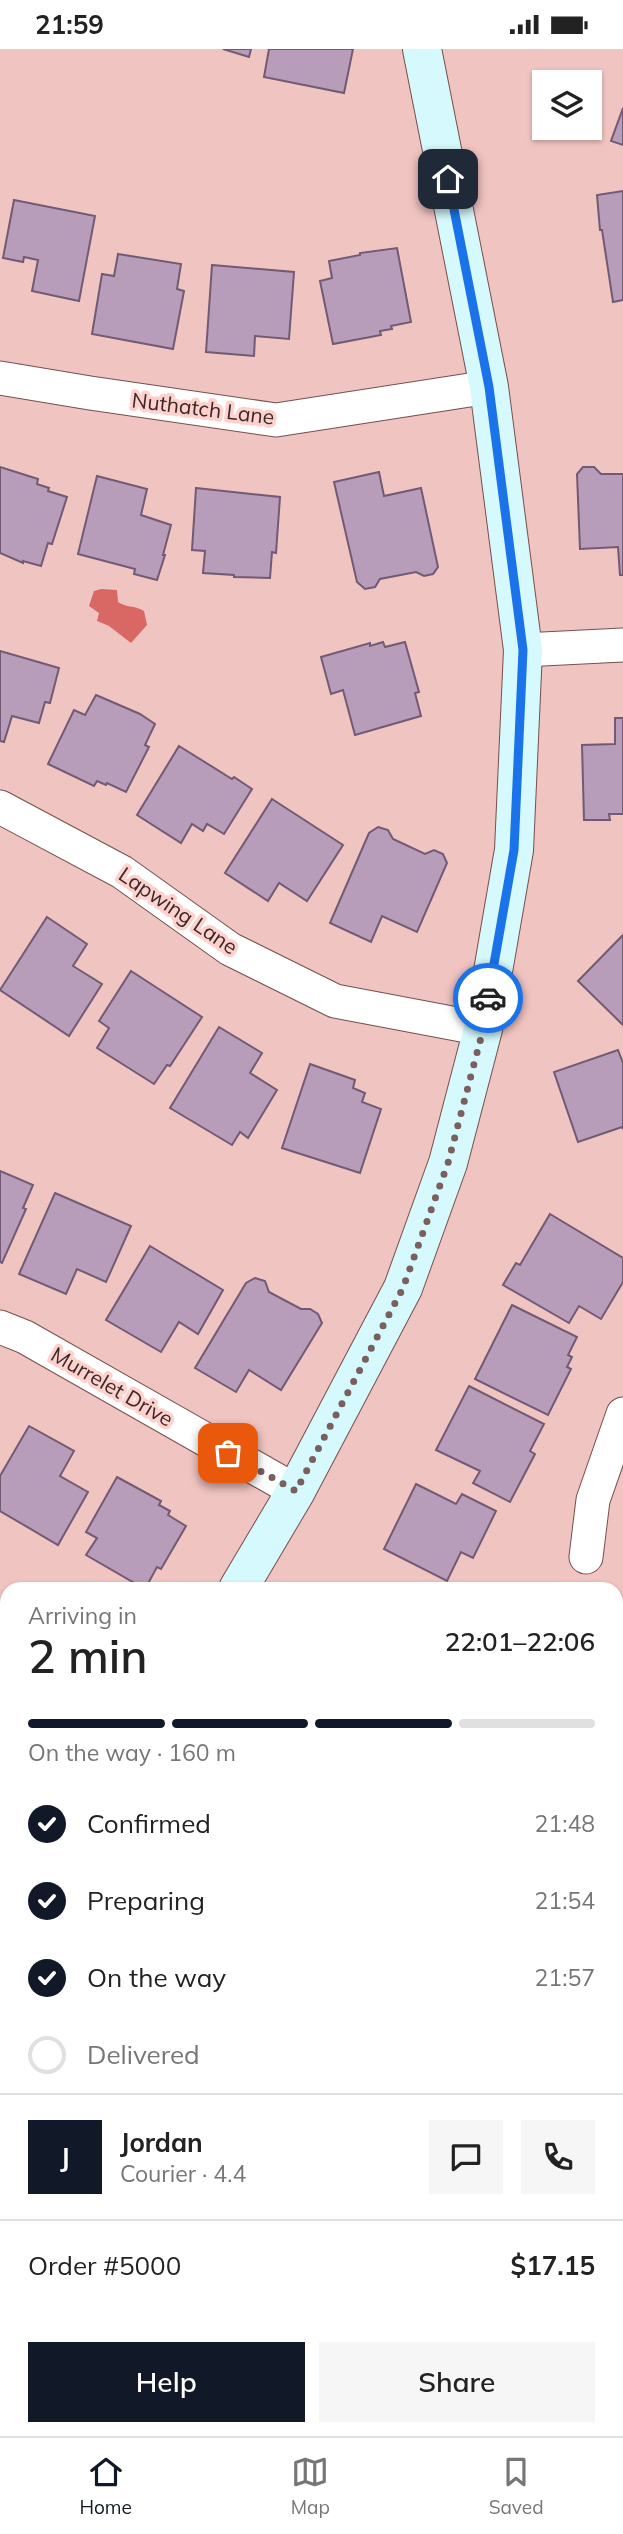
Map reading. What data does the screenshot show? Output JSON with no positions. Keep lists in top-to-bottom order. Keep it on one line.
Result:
{"streets":{"street":["Nuthatch Lane","Lapwing Lane","Murrelet Drive"]},"page":{"status":"21:59","heading":["2 min","Arriving in","22:01–22:06"],"panel":["Jordan","Courier · 4.4","Order #5000","$17.15"],"bar":"On the way · 160 m","list":[["Confirmed","21:48"],["Preparing","21:54"],["On the way","21:57"],"Delivered"],"round":"J","buttons":["Help","Share"],"tabs":["Home","Map","Saved"]}}
